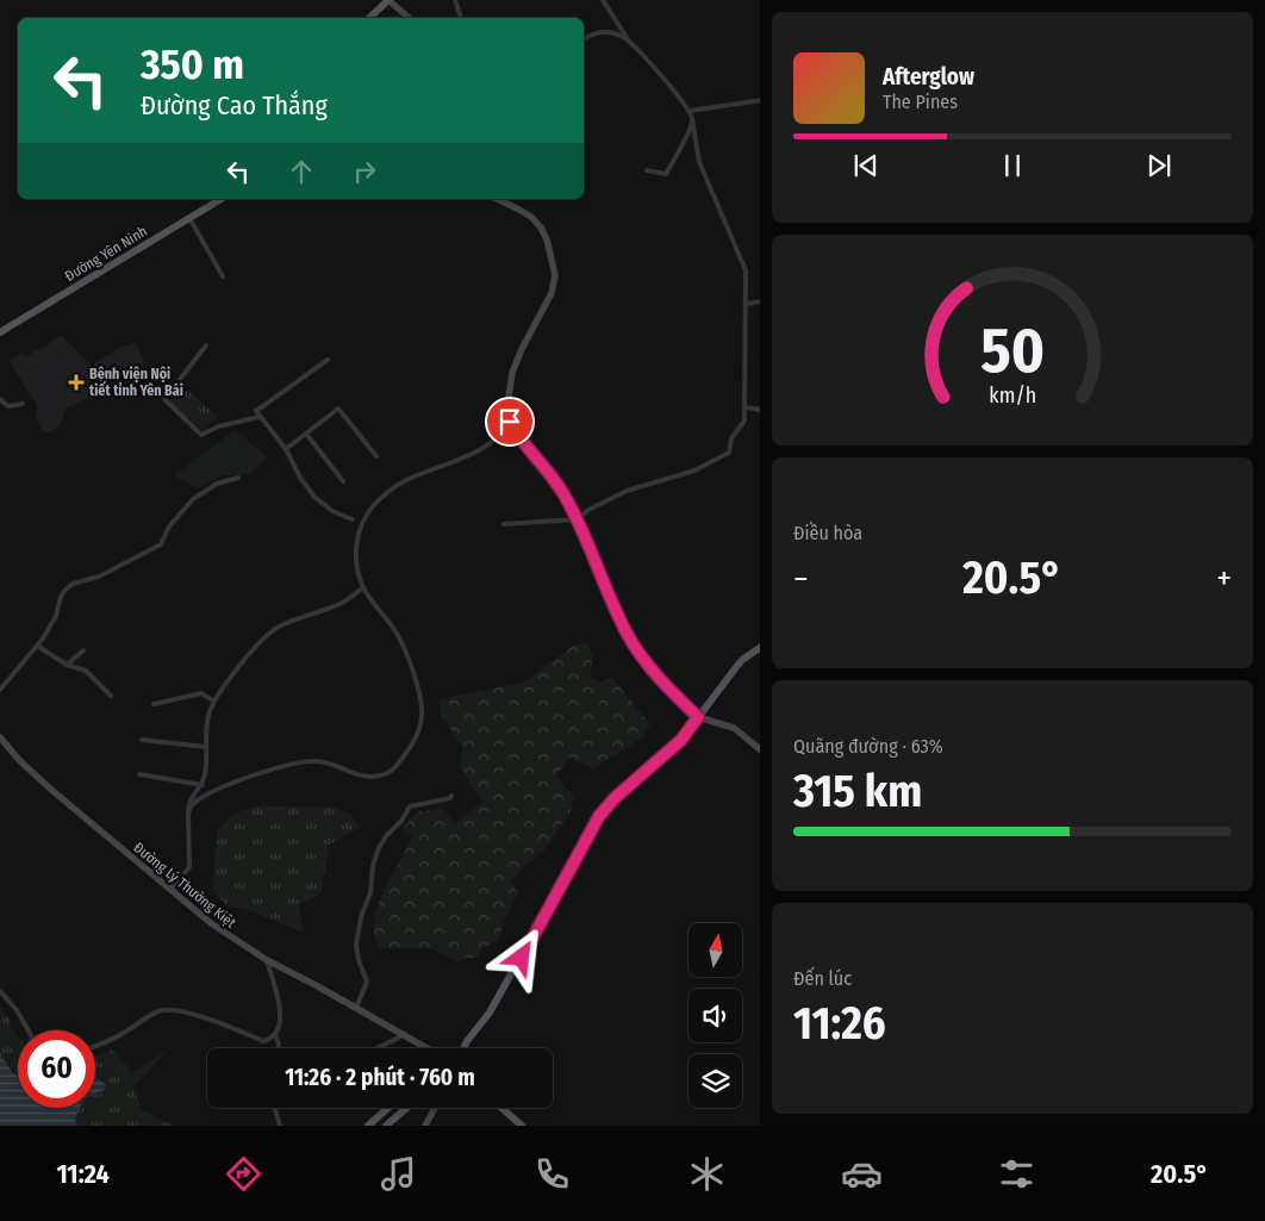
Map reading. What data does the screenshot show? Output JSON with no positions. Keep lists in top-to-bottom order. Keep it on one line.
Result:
{"streets":{"main road":["Đường Yên Ninh"],"street":["Đường Lý Thường Kiệt"]},"places":{"health":["Bệnh viện Nội tiết tỉnh Yên Bái"]},"north":"top","page":{"turn":["350 m","Đường Cao Thắng"],"song":["Afterglow","The Pines"],"tile":["Điều hòa",["Quãng đường · 63%","315 km"],["Đến lúc","11:26"]],"heat":["−","20.5°","+"],"limit":"60","trip":"11:26 · 2 phút · 760 m","tabs":["11:24","20.5°"],"gauge":["50","km/h"]}}
